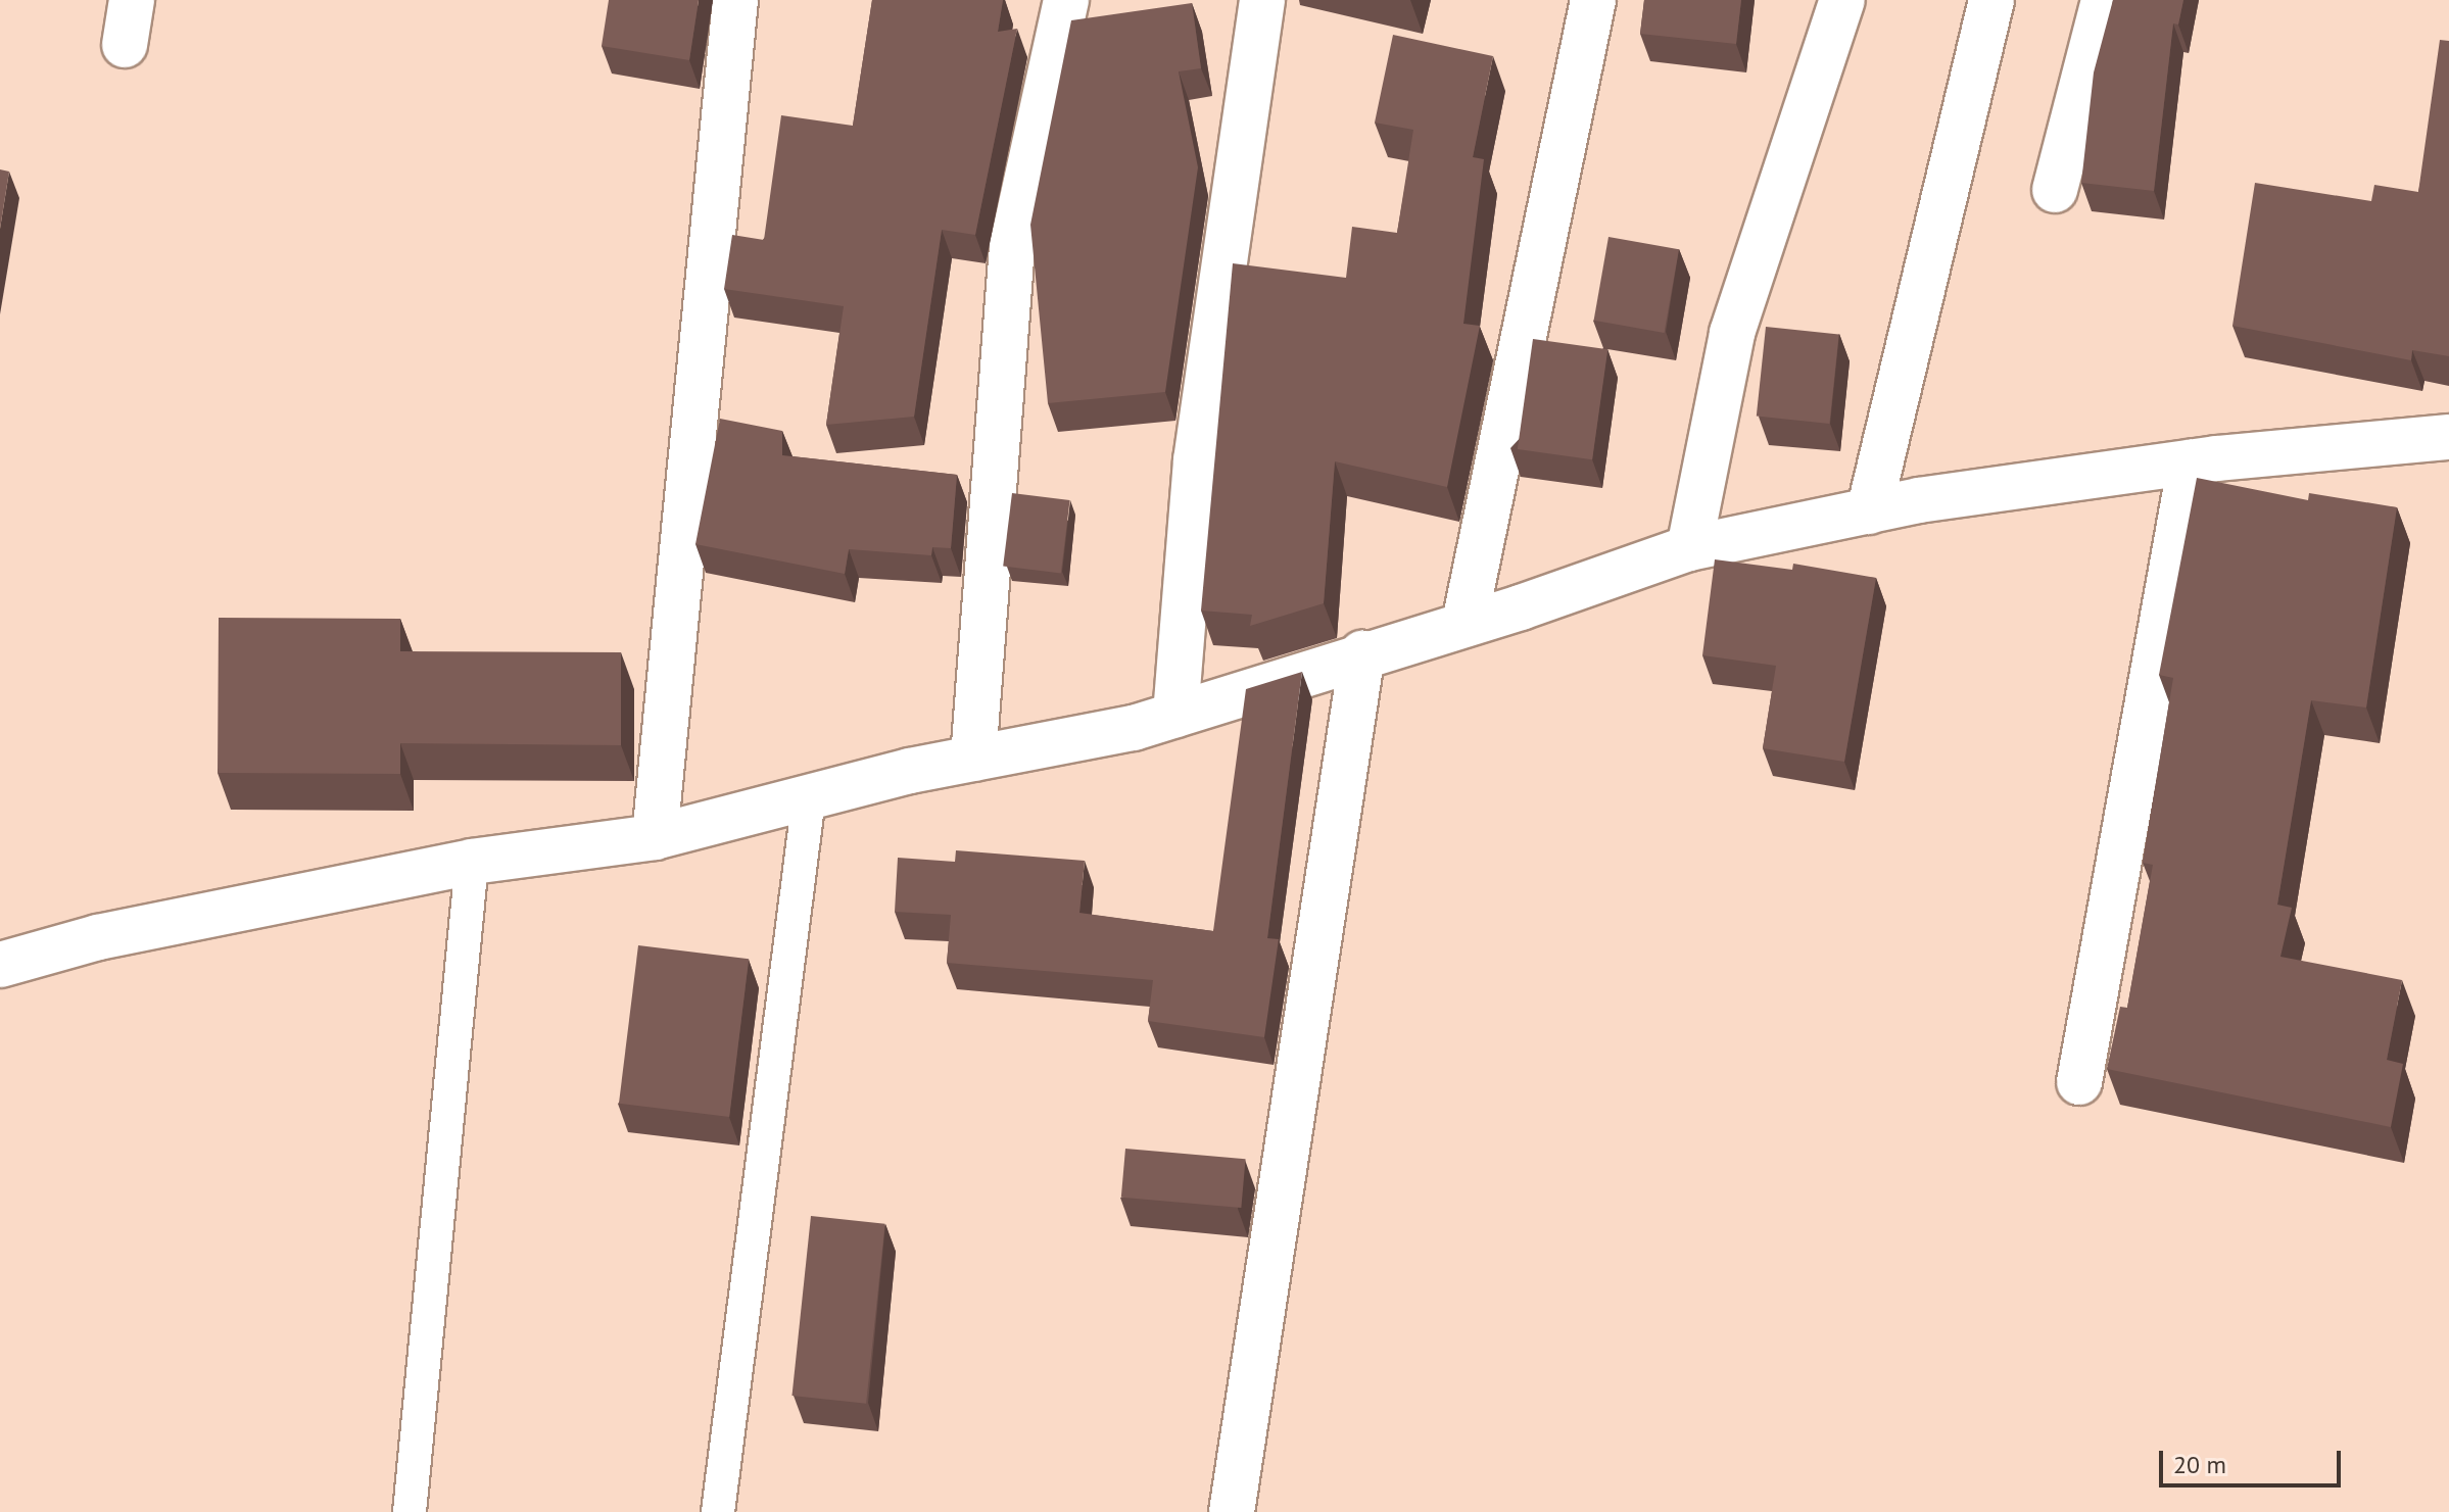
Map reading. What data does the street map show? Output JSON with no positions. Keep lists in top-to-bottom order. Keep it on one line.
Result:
{"scale_bar":"20 m"}
